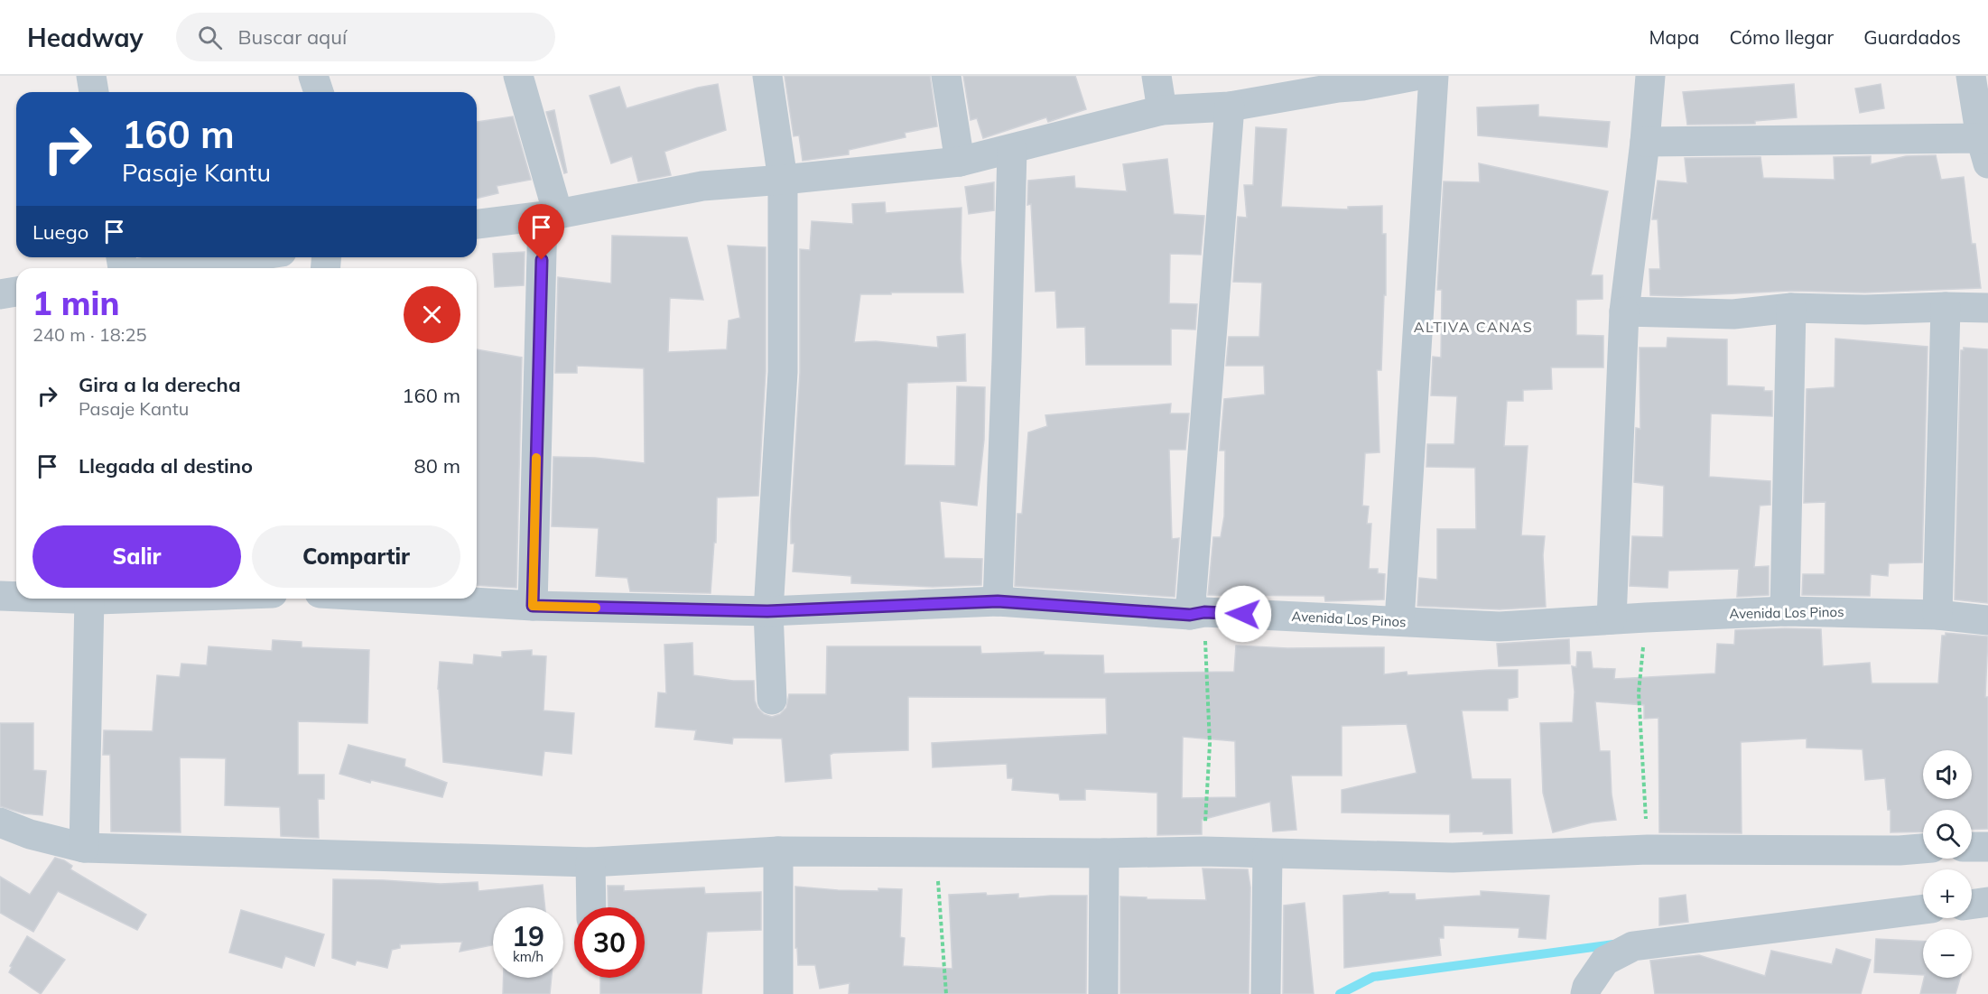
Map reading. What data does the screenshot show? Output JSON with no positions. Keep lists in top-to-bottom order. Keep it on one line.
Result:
{"streets":{"street":["Avenida Los Pinos"]},"districts":["ALTIVA CANAS"],"page":{"header":"Headway","search":"Buscar aquí","nav":["Mapa","Cómo llegar","Guardados"],"turn":["160 m","Pasaje Kantu"],"then":"Luego","heading":["1 min","240 m · 18:25"],"list":[{"name":"Gira a la derecha","note":"Pasaje Kantu","value":"160 m"},{"name":"Llegada al destino","value":"80 m"}],"buttons":["Salir","Compartir"],"map_buttons":["+","−"],"speed":"19 km/h","limit":"30"}}
